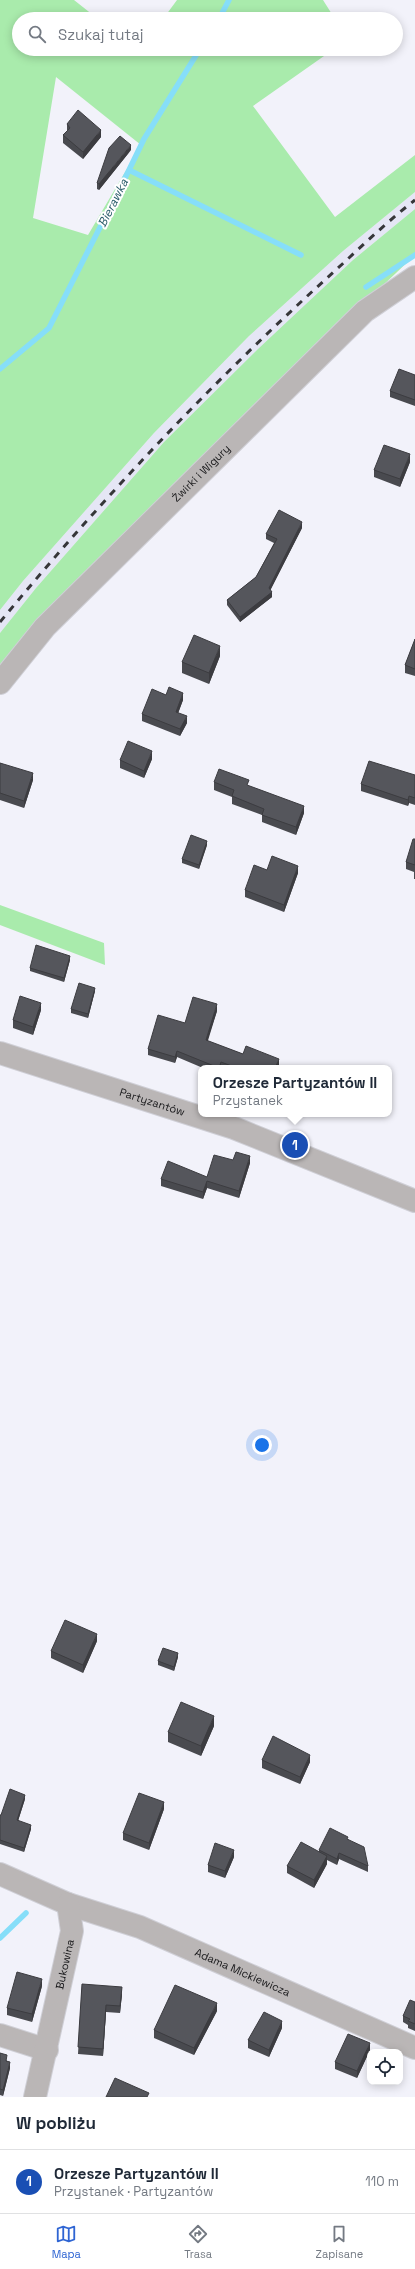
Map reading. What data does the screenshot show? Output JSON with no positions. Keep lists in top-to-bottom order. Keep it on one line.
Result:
{"streets":{"street":["Żwirki i Wigury","Partyzantów","Bukowina","Adama Mickiewicza"]},"crossings":[["Bukowina","Adama Mickiewicza"]],"water":["Bierawka"],"page":{"search":"Szukaj tutaj","popup":["Orzesze Partyzantów II","Przystanek"],"pins":"1","heading":"W pobliżu","list":[{"mark":"1","name":"Orzesze Partyzantów II","note":"Przystanek · Partyzantów","value":"110 m"}],"nav":["Mapa","Trasa","Zapisane"]}}
